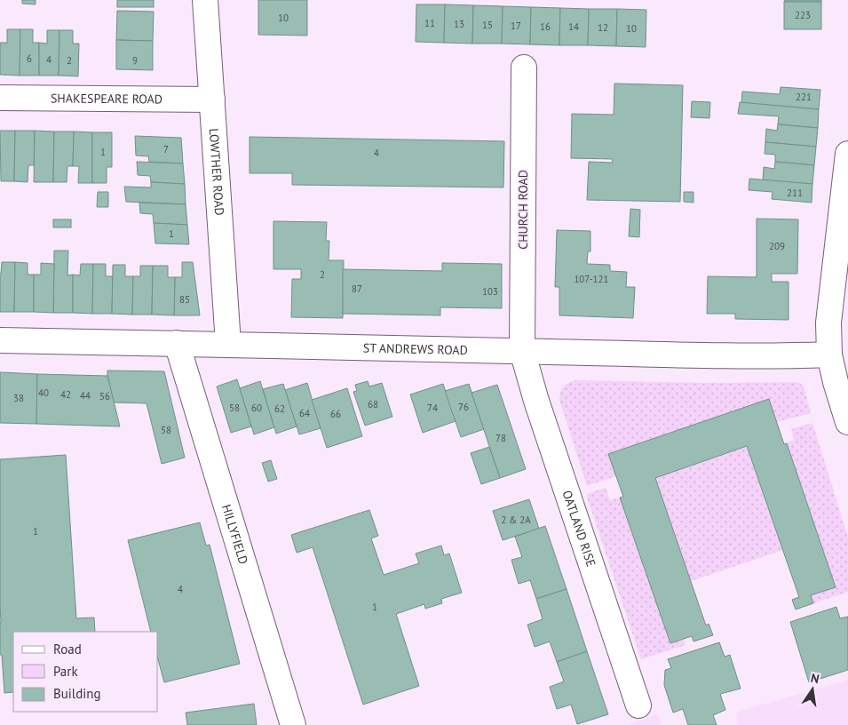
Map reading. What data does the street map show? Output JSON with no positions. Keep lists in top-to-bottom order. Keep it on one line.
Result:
{"streets":{"street":["SHAKESPEARE ROAD","LOWTHER ROAD","CHURCH ROAD","ST ANDREWS ROAD","OATLAND RISE","HILLYFIELD"]},"crossings":[["SHAKESPEARE ROAD","LOWTHER ROAD"],["LOWTHER ROAD","ST ANDREWS ROAD"],["CHURCH ROAD","ST ANDREWS ROAD"],["CHURCH ROAD","OATLAND RISE"],["ST ANDREWS ROAD","OATLAND RISE"],["ST ANDREWS ROAD","HILLYFIELD"]],"house_numbers":["223","10","11","13","15","17","16","14","12","10","6","4","2","9","221","7","1","4","211","1","209","2","107-121","87","103","85","40","42","44","56","38","68","76","58","60","74","62","64","66","58","78","2 & 2A","1","4","1"],"legend":["Road","Park","Building"],"north":"top"}
